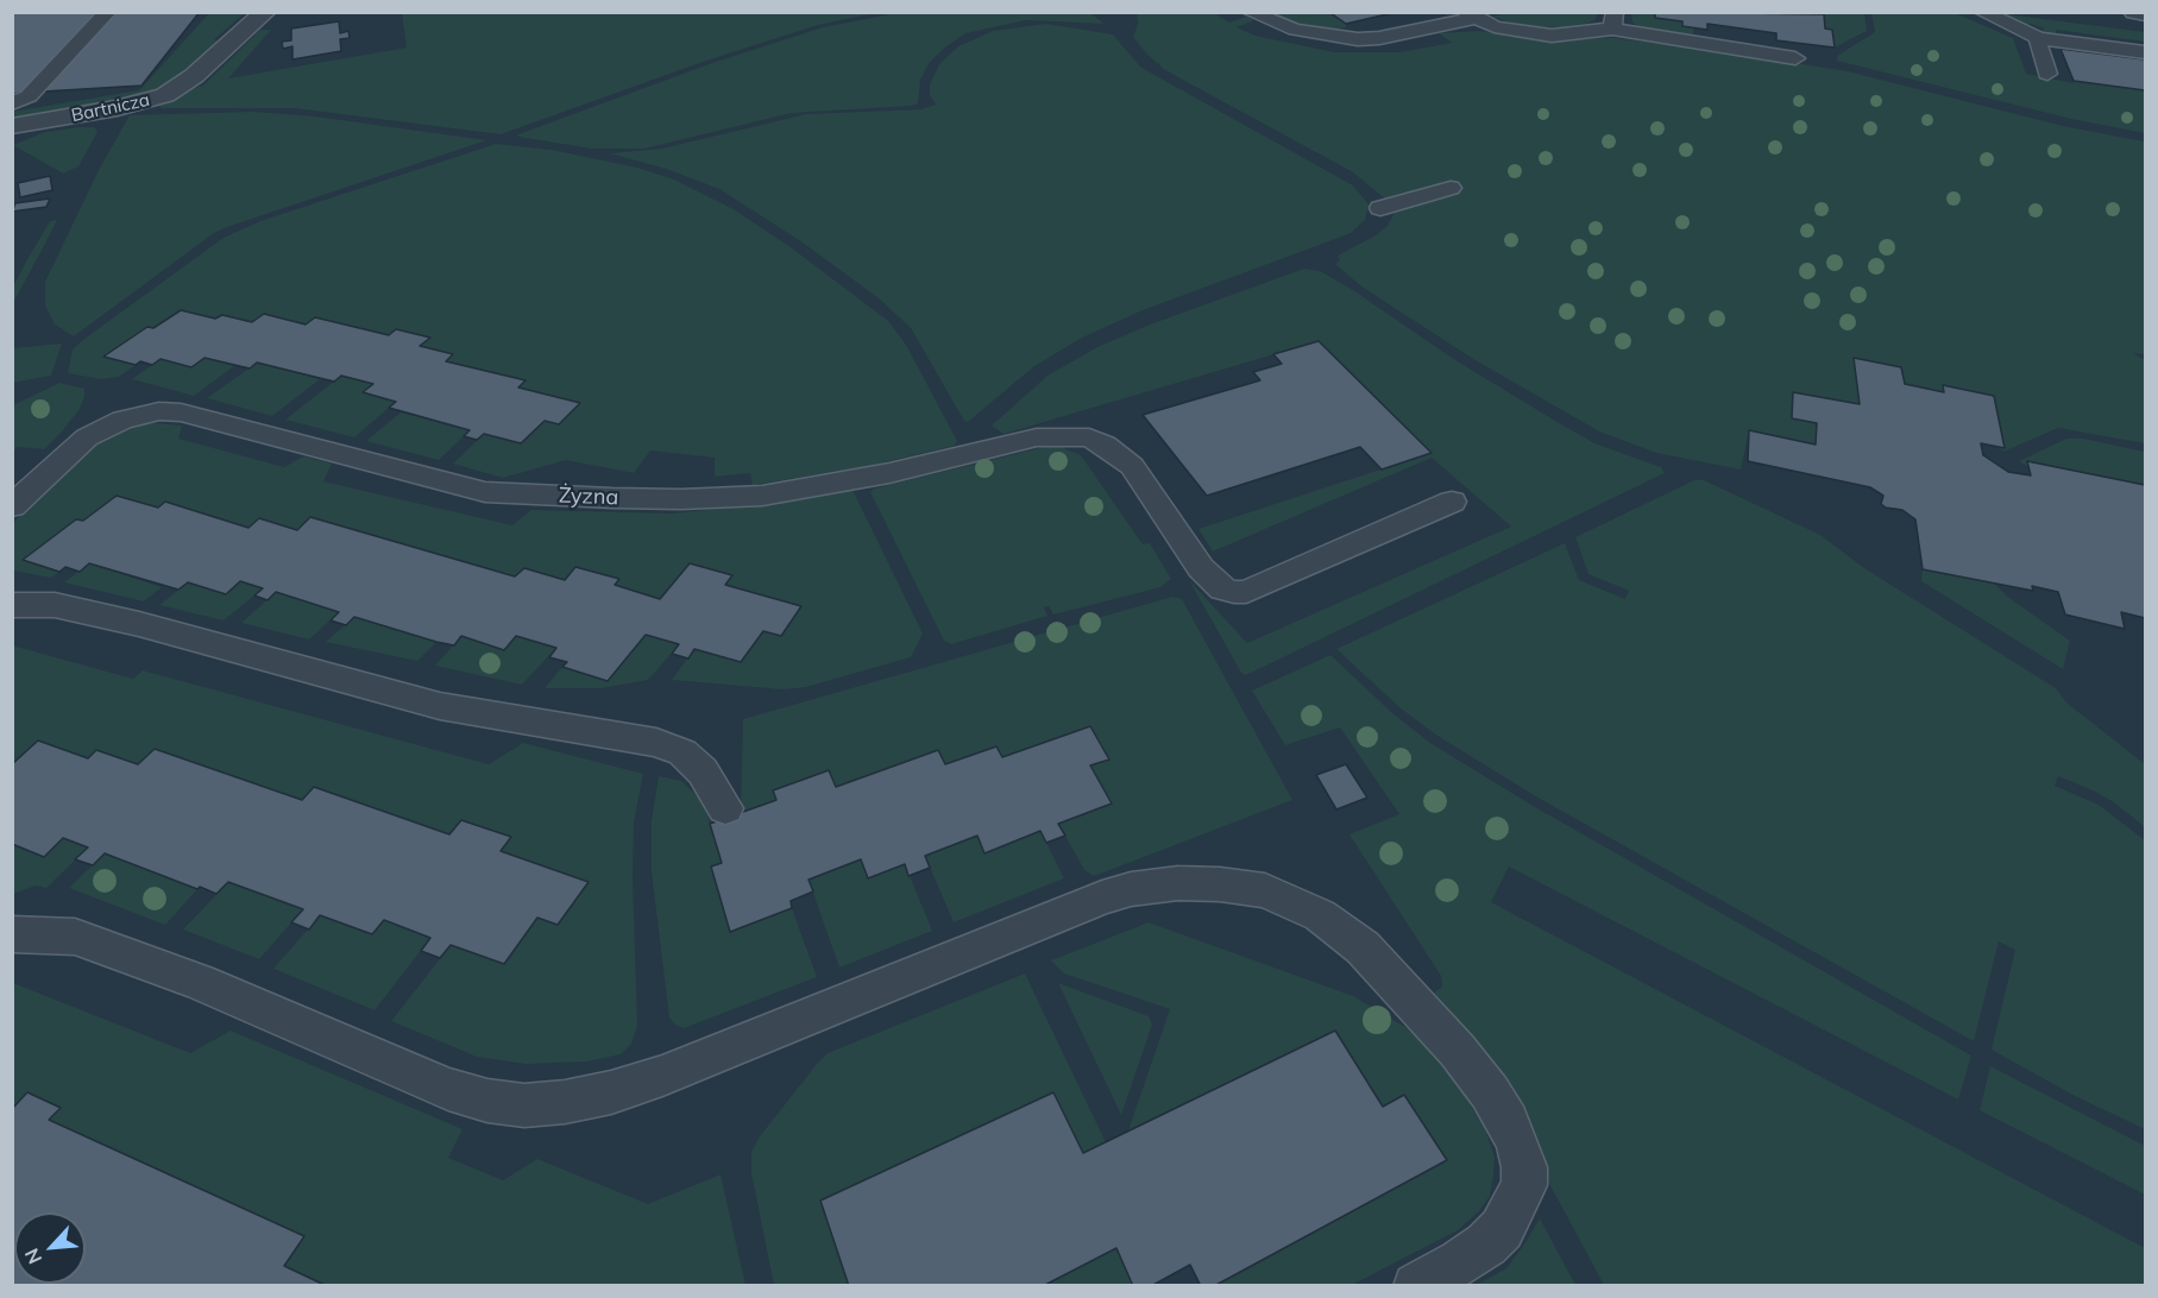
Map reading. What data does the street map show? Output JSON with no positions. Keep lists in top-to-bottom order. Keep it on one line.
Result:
{"streets":{"street":["Bartnicza"],"lane":["Żyzna"]},"north":"bottom left"}
